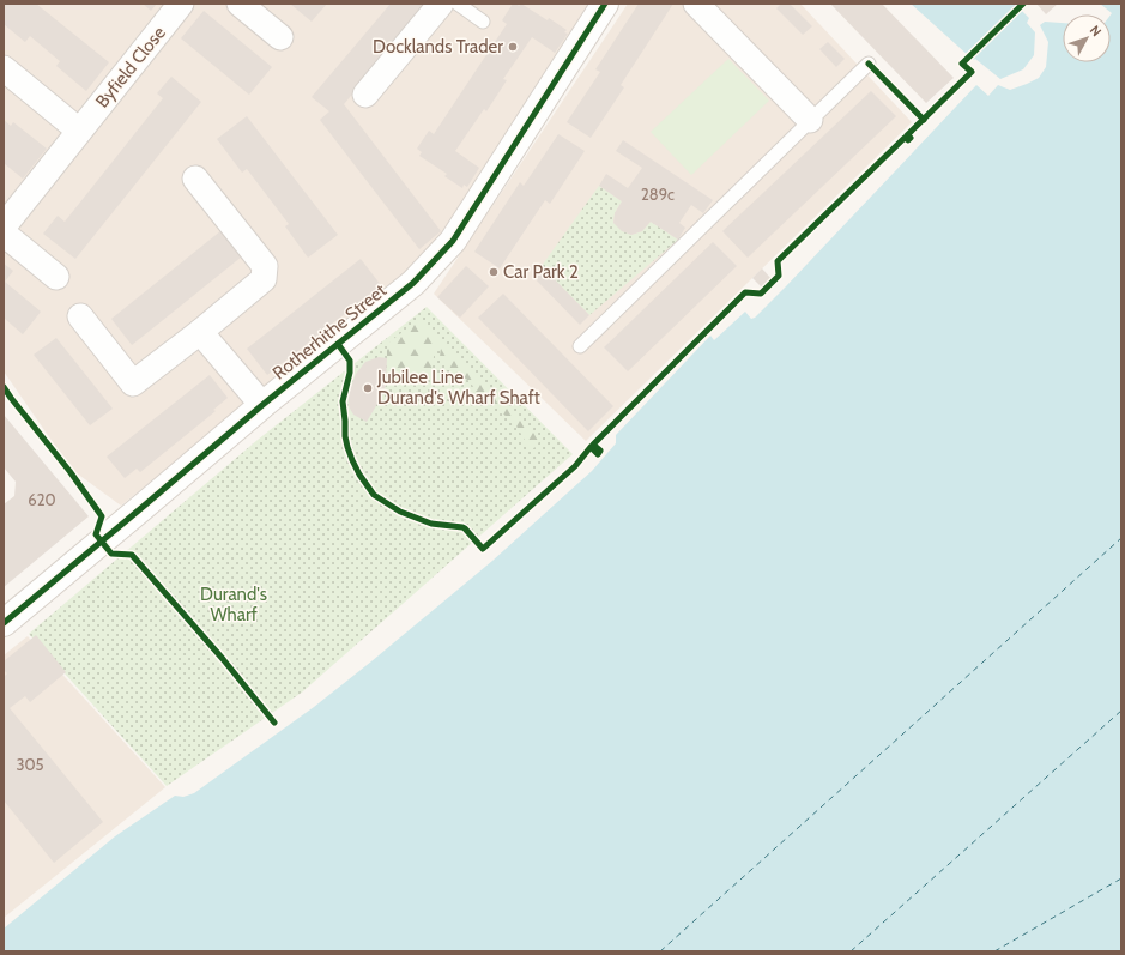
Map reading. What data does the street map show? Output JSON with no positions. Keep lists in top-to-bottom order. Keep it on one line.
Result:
{"streets":{"street":["Byfield Close","Rotherhithe Street"]},"parks":["Durand's Wharf"],"places":["Docklands Trader","Car Park 2","Jubilee Line Durand's Wharf Shaft"],"house_numbers":["289c","620","305"],"north":"top right"}
